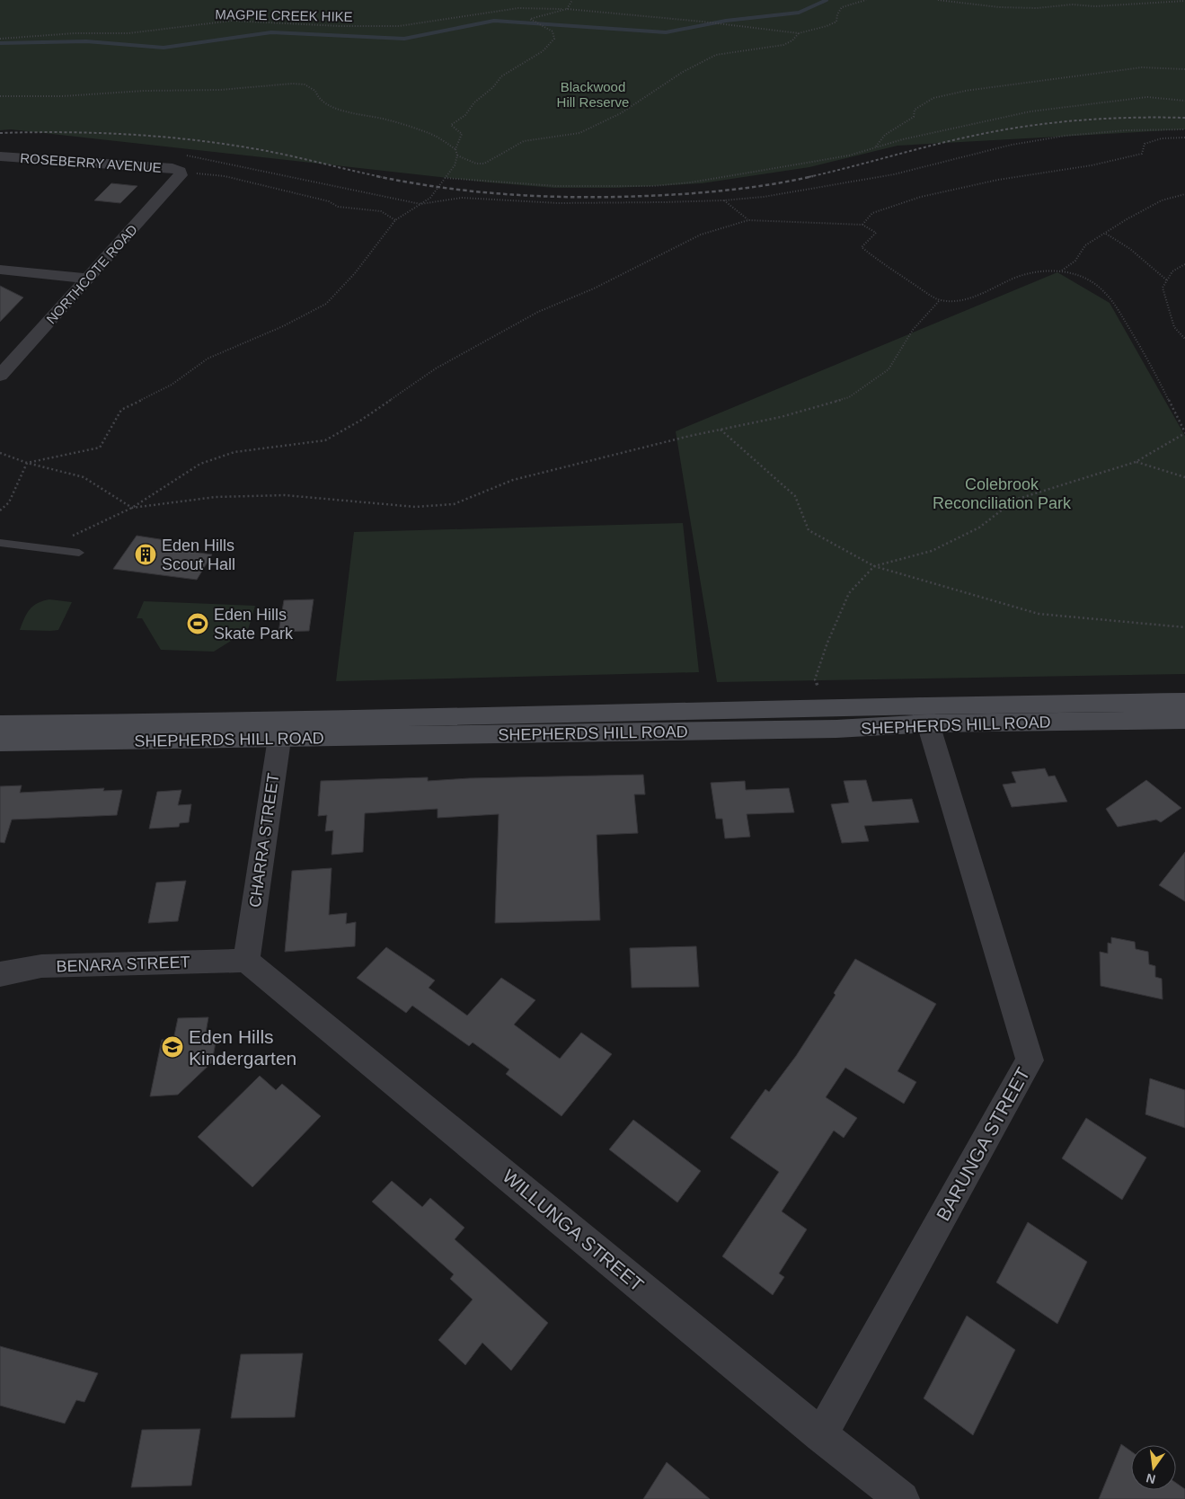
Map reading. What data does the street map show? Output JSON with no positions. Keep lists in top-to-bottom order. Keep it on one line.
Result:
{"streets":{"main road":["SHEPHERDS HILL ROAD"],"street":["ROSEBERRY AVENUE","NORTHCOTE ROAD","CHARRA STREET","BENARA STREET","BARUNGA STREET","WILLUNGA STREET"],"path":["MAGPIE CREEK HIKE"]},"crossings":[["ROSEBERRY AVENUE","NORTHCOTE ROAD"],["SHEPHERDS HILL ROAD","CHARRA STREET"],["SHEPHERDS HILL ROAD","BARUNGA STREET"],["CHARRA STREET","BENARA STREET"],["CHARRA STREET","WILLUNGA STREET"],["BENARA STREET","WILLUNGA STREET"],["BARUNGA STREET","WILLUNGA STREET"]],"parks":["Blackwood Hill Reserve","Colebrook Reconciliation Park"],"places":{"building":["Eden Hills Scout Hall"],"sports":["Eden Hills Skate Park"],"school or university":["Eden Hills Kindergarten"]},"north":"bottom"}
